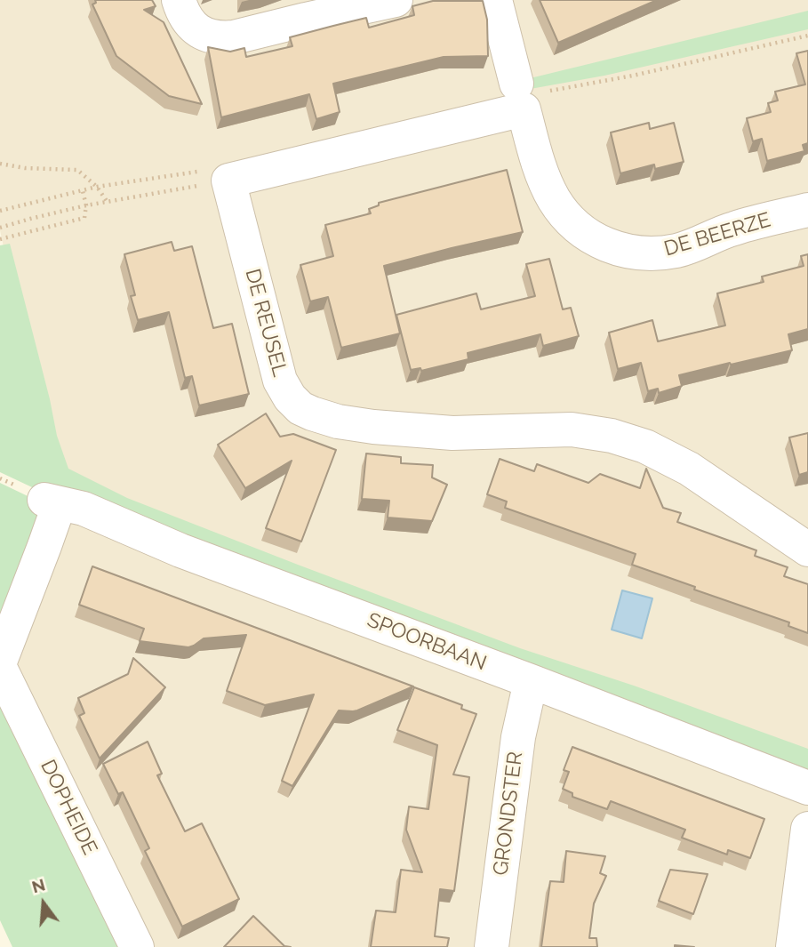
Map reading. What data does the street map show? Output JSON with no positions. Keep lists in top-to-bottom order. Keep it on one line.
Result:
{"streets":{"street":["DE BEERZE","DE REUSEL","SPOORBAAN","DOPHEIDE","GRONDSTER"]},"crossings":[["SPOORBAAN","GRONDSTER"]],"north":"top"}
